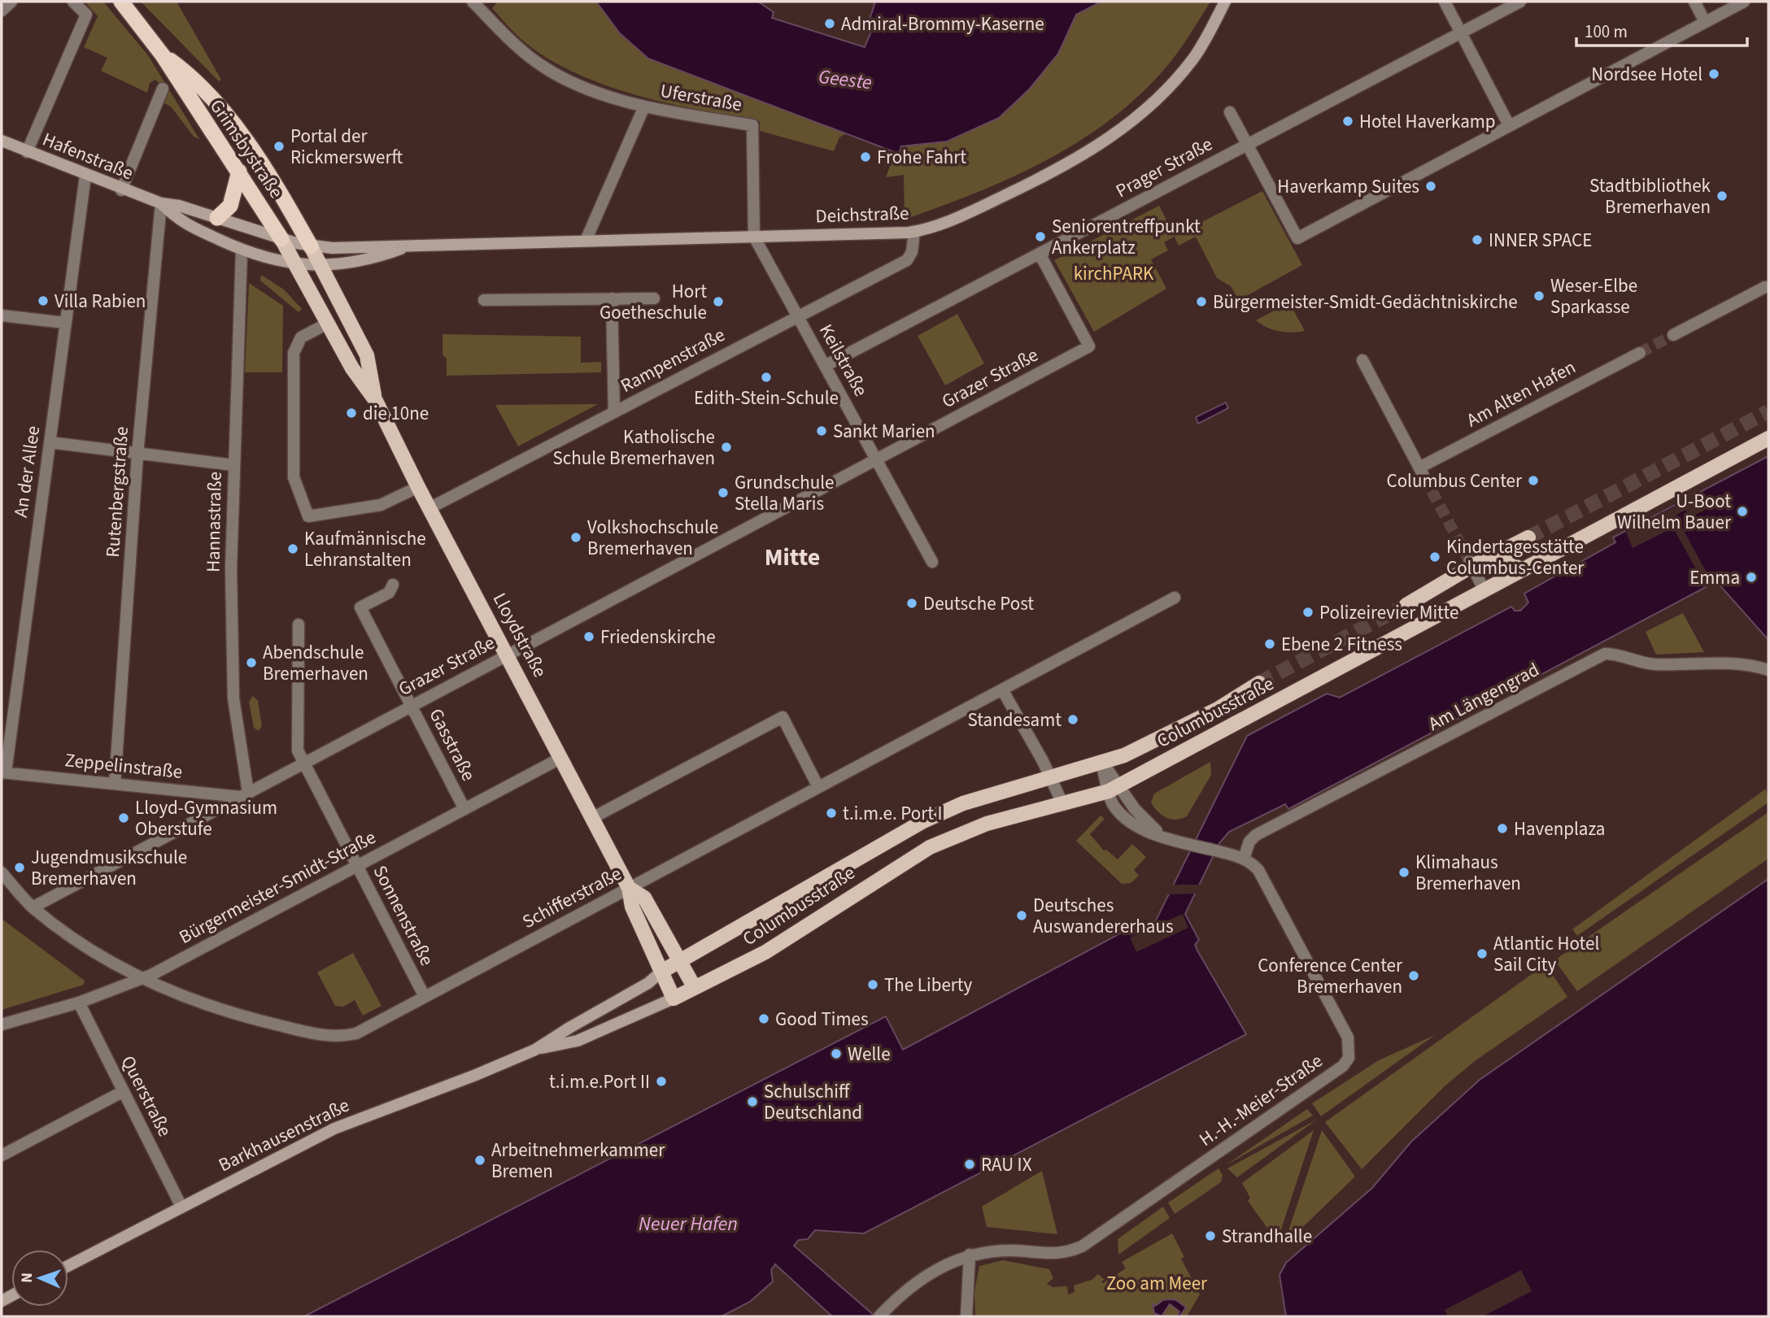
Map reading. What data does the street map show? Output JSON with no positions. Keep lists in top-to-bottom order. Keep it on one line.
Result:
{"streets":{"highway":["Grimsbystraße"],"main road":["Hafenstraße","Deichstraße","Lloydstraße","Columbusstraße","Barkhausenstraße"],"street":["Uferstraße","Prager Straße","Rampenstraße","Keilstraße","Grazer Straße","Am Alten Hafen","An der Allee","Rutenbergstraße","Hannastraße","Am Längengrad","Gasstraße","Zeppelinstraße","Bürgermeister-Smidt-Straße","Schifferstraße","Sonnenstraße","Querstraße","H.-H.-Meier-Straße"]},"crossings":[["Uferstraße","Deichstraße"],["Uferstraße","Keilstraße"],["Grimsbystraße","Hafenstraße"],["Grimsbystraße","Deichstraße"],["Grimsbystraße","Lloydstraße"],["Hafenstraße","Deichstraße"],["Hafenstraße","An der Allee"],["Hafenstraße","Rutenbergstraße"],["Hafenstraße","Hannastraße"],["Hafenstraße","Lloydstraße"],["Prager Straße","Keilstraße"],["Prager Straße","Grazer Straße"],["Deichstraße","Rampenstraße"],["Deichstraße","Keilstraße"],["Deichstraße","Lloydstraße"],["Rampenstraße","Keilstraße"],["Rampenstraße","Lloydstraße"],["Keilstraße","Grazer Straße"],["Grazer Straße","Hannastraße"],["Grazer Straße","Lloydstraße"],["Grazer Straße","Gasstraße"],["Grazer Straße","Zeppelinstraße"],["Grazer Straße","Schifferstraße"],["Grazer Straße","Sonnenstraße"],["An der Allee","Zeppelinstraße"],["Rutenbergstraße","Zeppelinstraße"],["Hannastraße","Zeppelinstraße"],["Lloydstraße","Columbusstraße"],["Lloydstraße","Bürgermeister-Smidt-Straße"],["Lloydstraße","Schifferstraße"],["Lloydstraße","Barkhausenstraße"],["Am Längengrad","H.-H.-Meier-Straße"],["Columbusstraße","H.-H.-Meier-Straße"],["Columbusstraße","Barkhausenstraße"],["Gasstraße","Bürgermeister-Smidt-Straße"],["Bürgermeister-Smidt-Straße","Schifferstraße"],["Bürgermeister-Smidt-Straße","Sonnenstraße"],["Bürgermeister-Smidt-Straße","Querstraße"],["Schifferstraße","Sonnenstraße"],["Querstraße","Barkhausenstraße"]],"districts":["Mitte"],"water":["Geeste","Neuer Hafen"],"parks":["kirchPARK","Zoo am Meer"],"places":["Admiral-Brommy-Kaserne","Nordsee Hotel","Hotel Haverkamp","Portal der Rickmerswerft","Frohe Fahrt","Haverkamp Suites","Stadtbibliothek Bremerhaven","Seniorentreffpunkt Ankerplatz","INNER SPACE","Weser-Elbe Sparkasse","Villa Rabien","Hort Goetheschule","Bürgermeister-Smidt-Gedächtniskirche","Edith-Stein-Schule","die 10ne","Sankt Marien","Katholische Schule Bremerhaven","Columbus Center","Grundschule Stella Maris","U-Boot Wilhelm Bauer","Volkshochschule Bremerhaven","Kaufmännische Lehranstalten","Kindertagesstätte Columbus-Center","Emma","Deutsche Post","Polizeirevier Mitte","Friedenskirche","Ebene 2 Fitness","Abendschule Bremerhaven","Standesamt","t.i.m.e. Port I","Lloyd-Gymnasium Oberstufe","Havenplaza","Jugendmusikschule Bremerhaven","Klimahaus Bremerhaven","Deutsches Auswandererhaus","Atlantic Hotel Sail City","Conference Center Bremerhaven","The Liberty","Good Times","Welle","t.i.m.e.Port II","Schulschiff Deutschland","Arbeitnehmerkammer Bremen","RAU IX","Strandhalle"],"scale_bar":"100 m","north":"left"}
